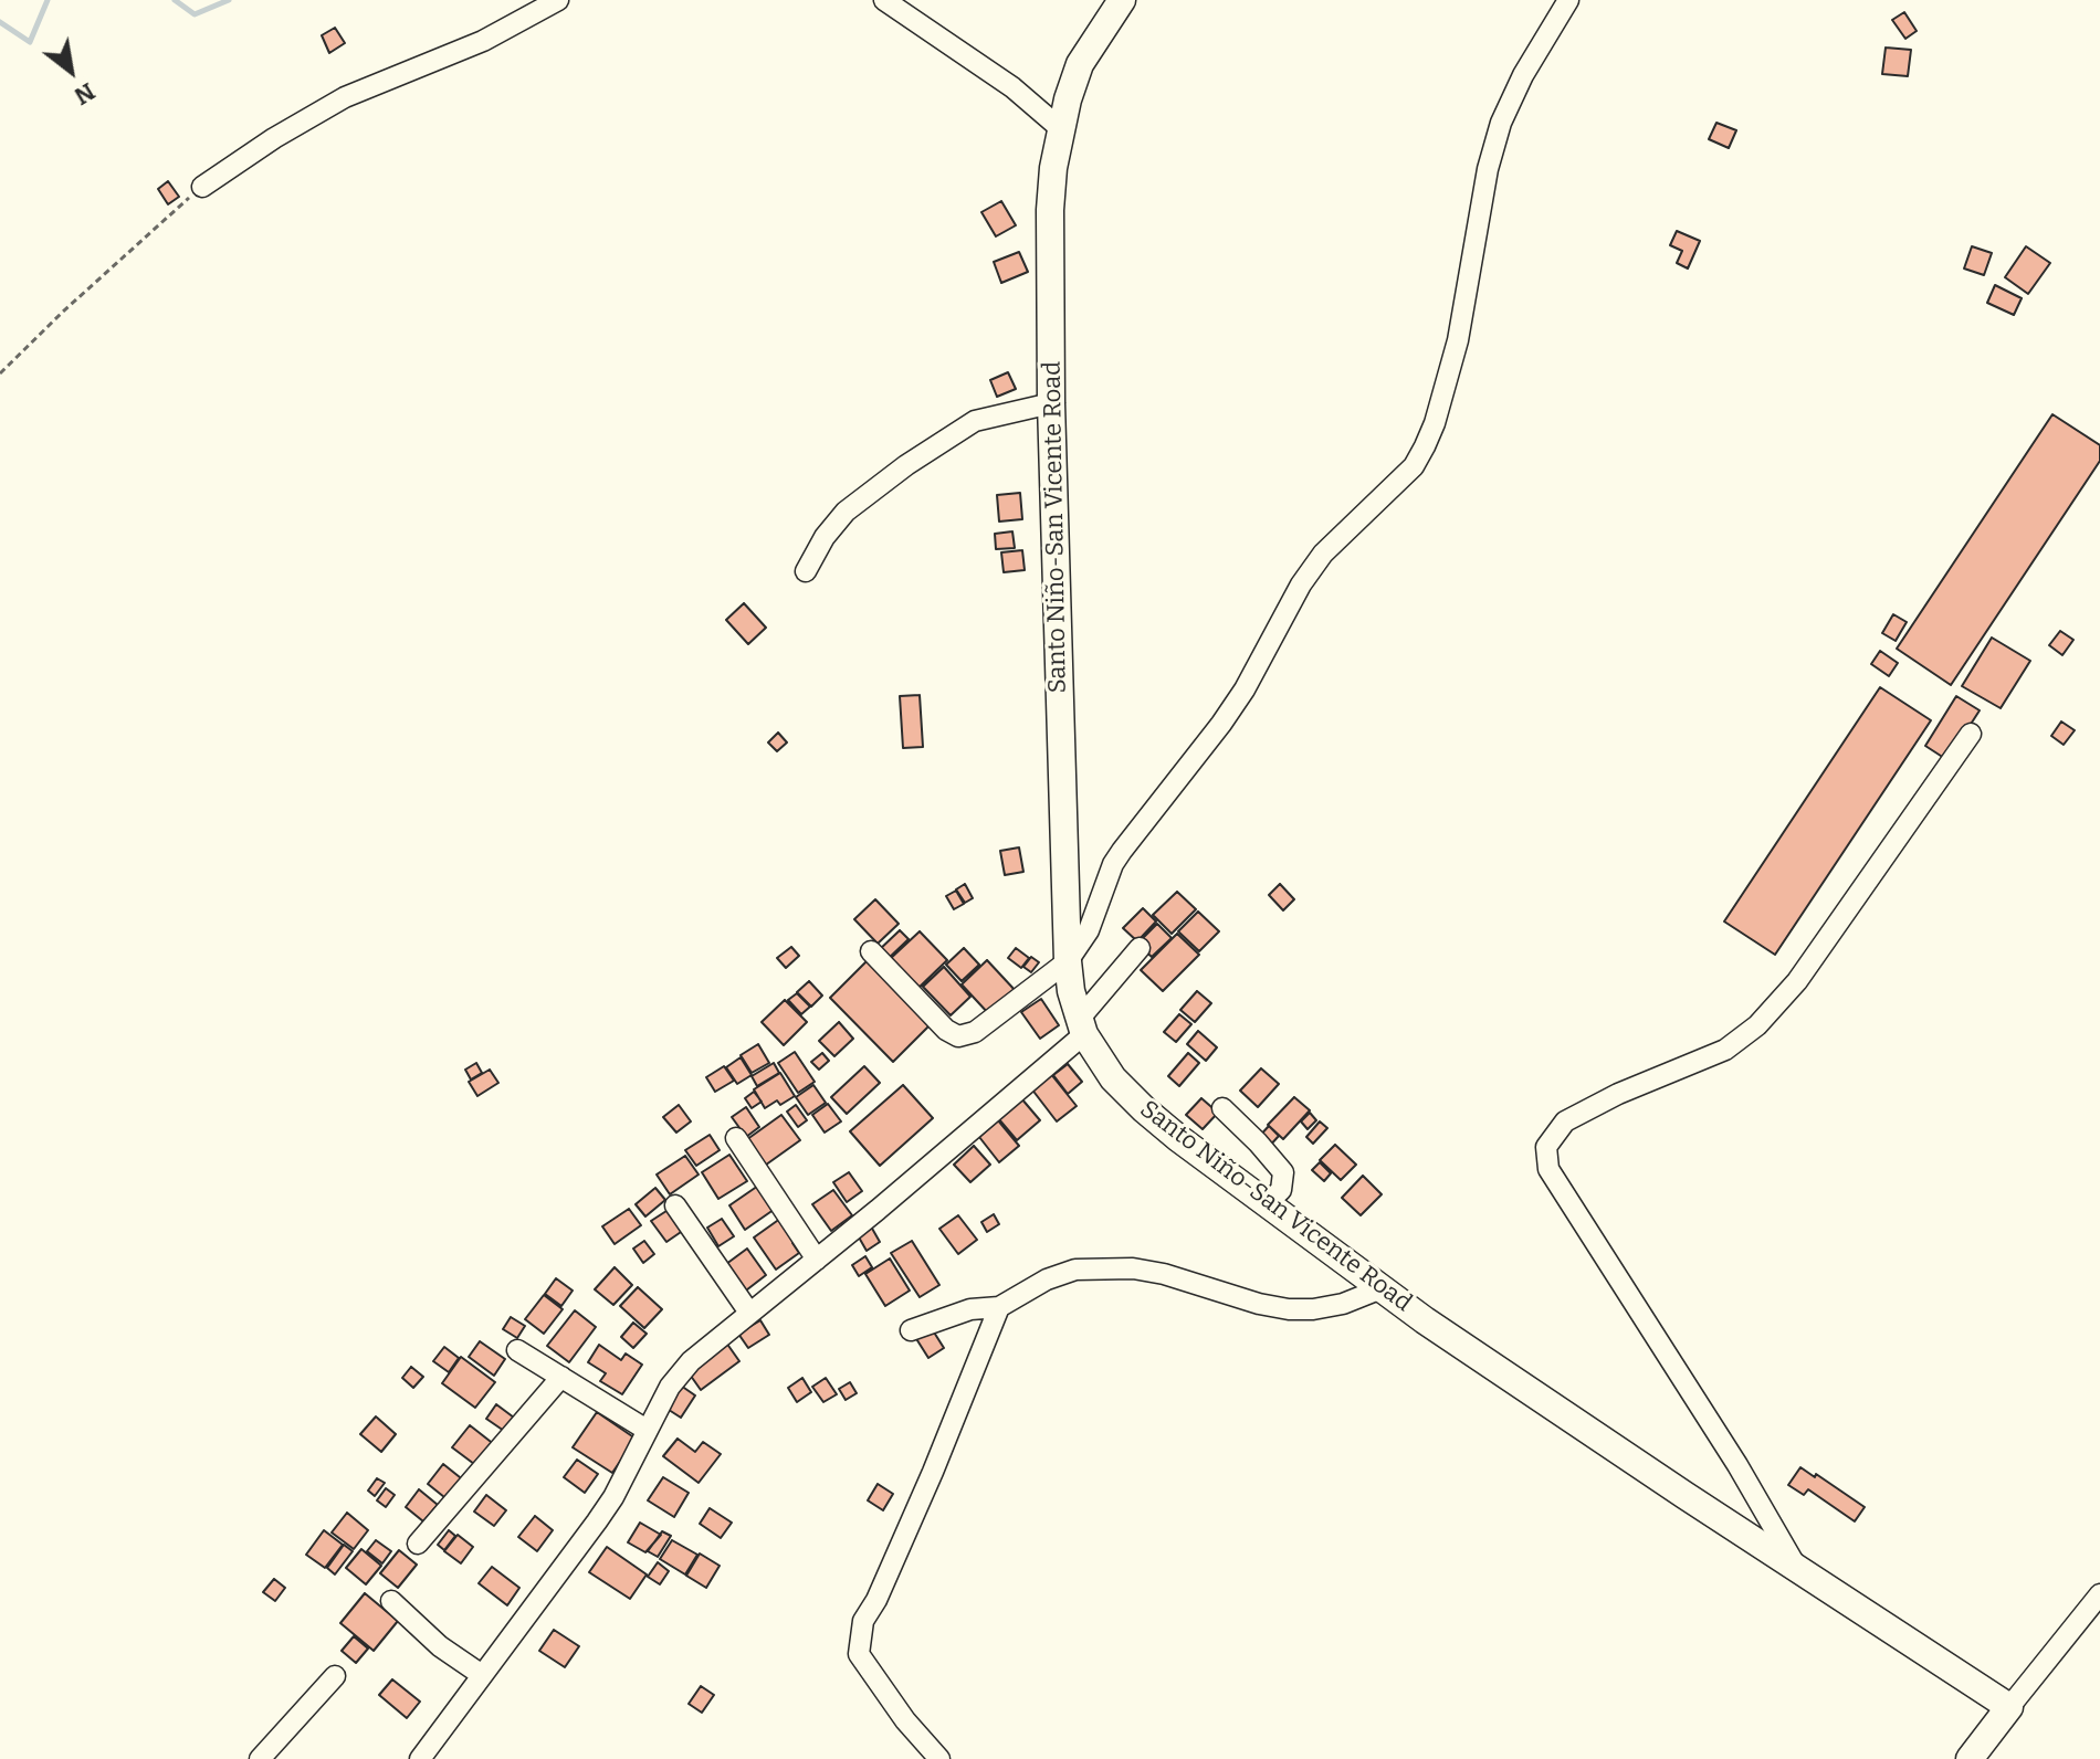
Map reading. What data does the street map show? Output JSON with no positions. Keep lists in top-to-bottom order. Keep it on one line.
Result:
{"streets":{"main road":["Santo Niño-San Vicente Road"]},"north":"bottom right"}
